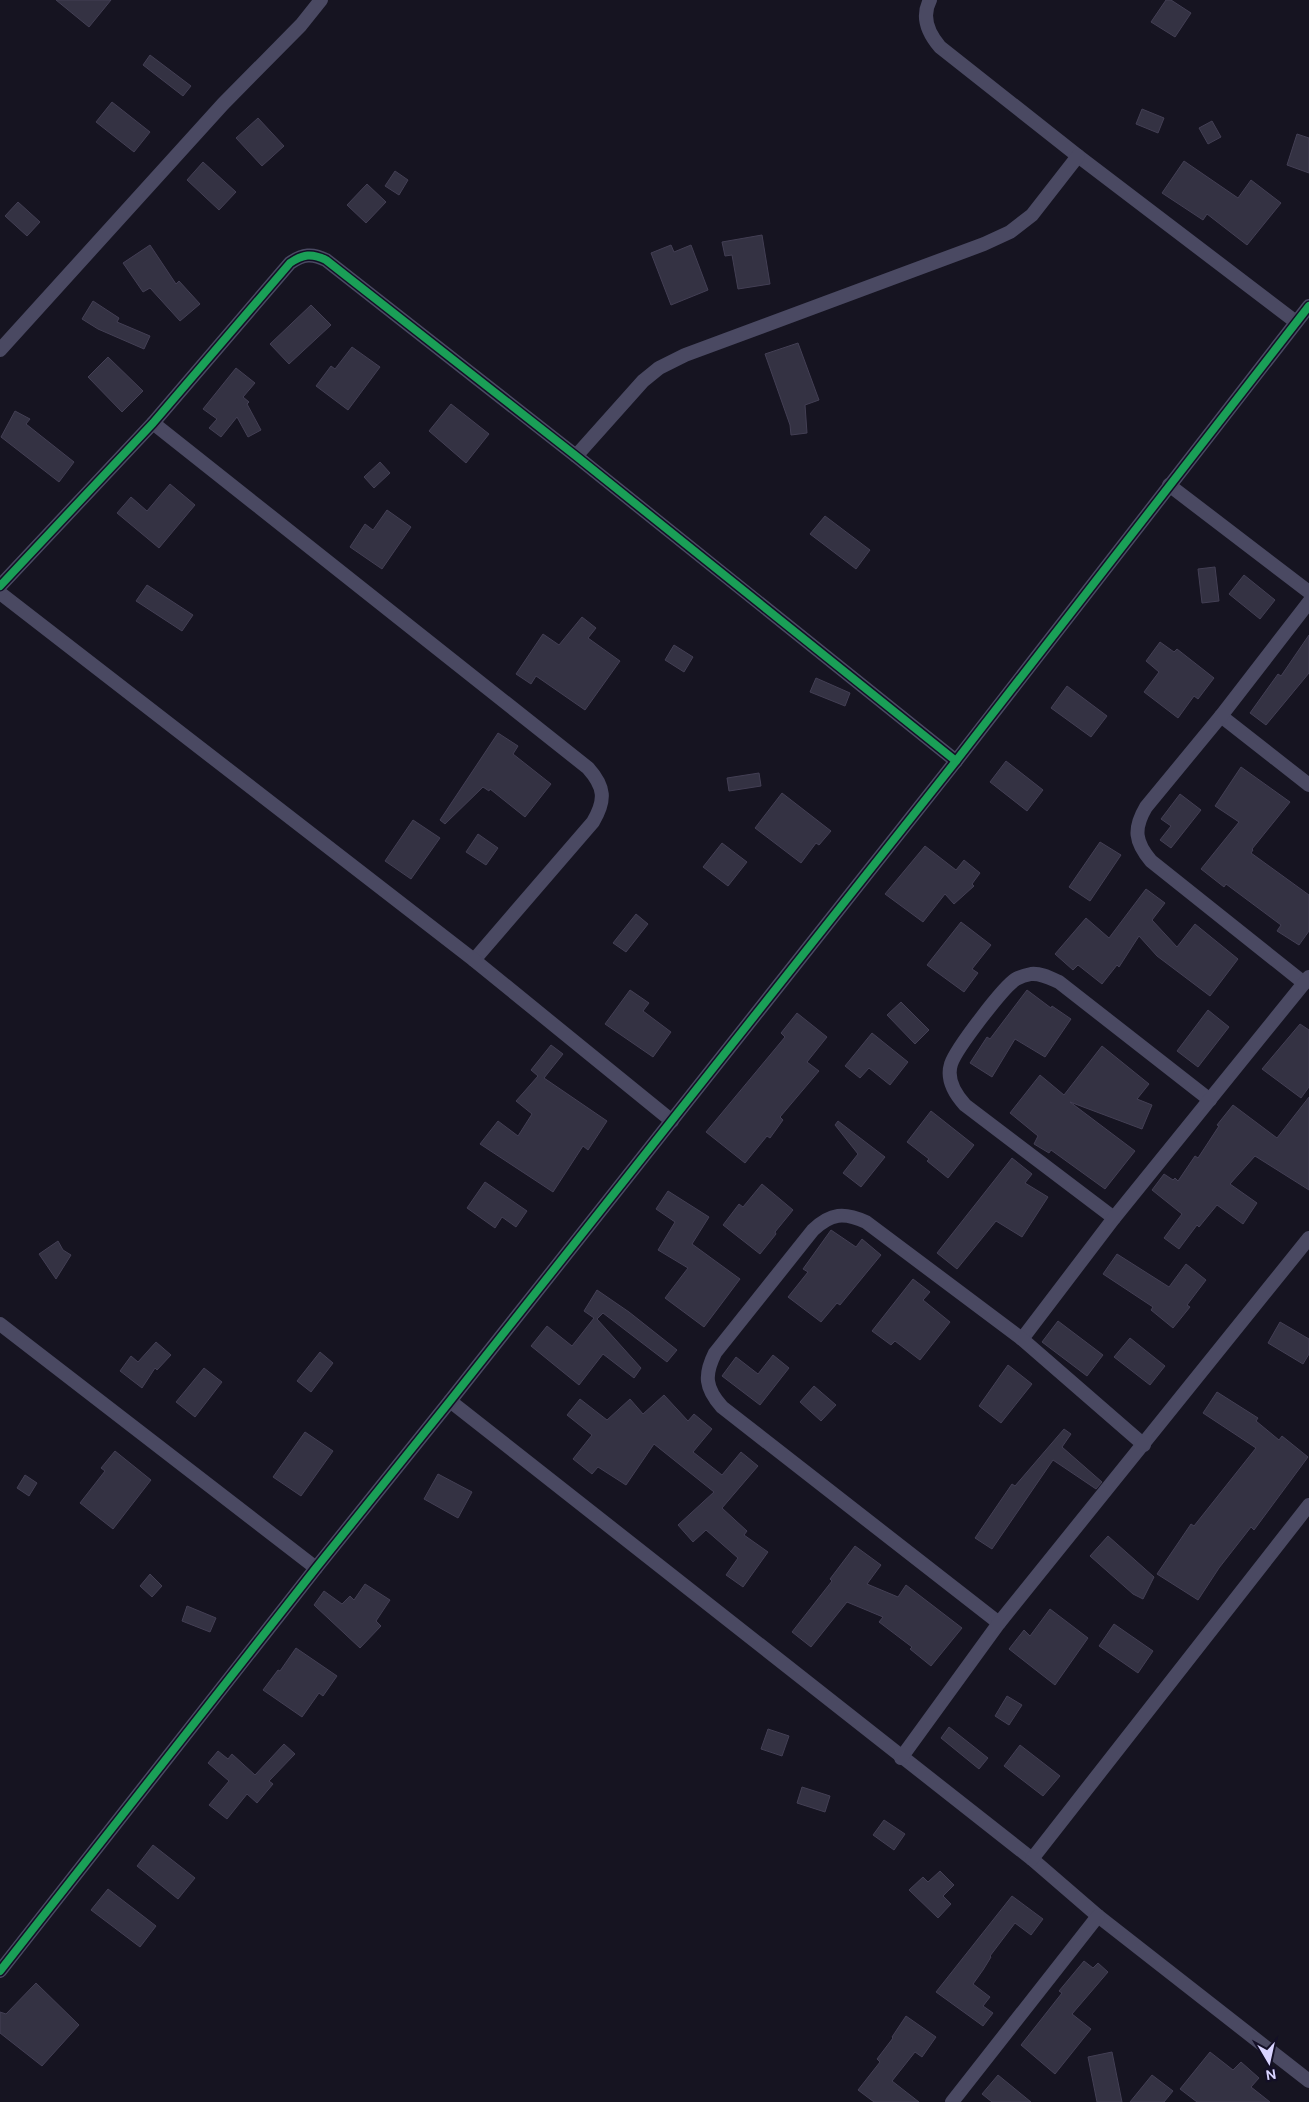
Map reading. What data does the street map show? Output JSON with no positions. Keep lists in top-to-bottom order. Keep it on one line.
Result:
{"north":"bottom"}
